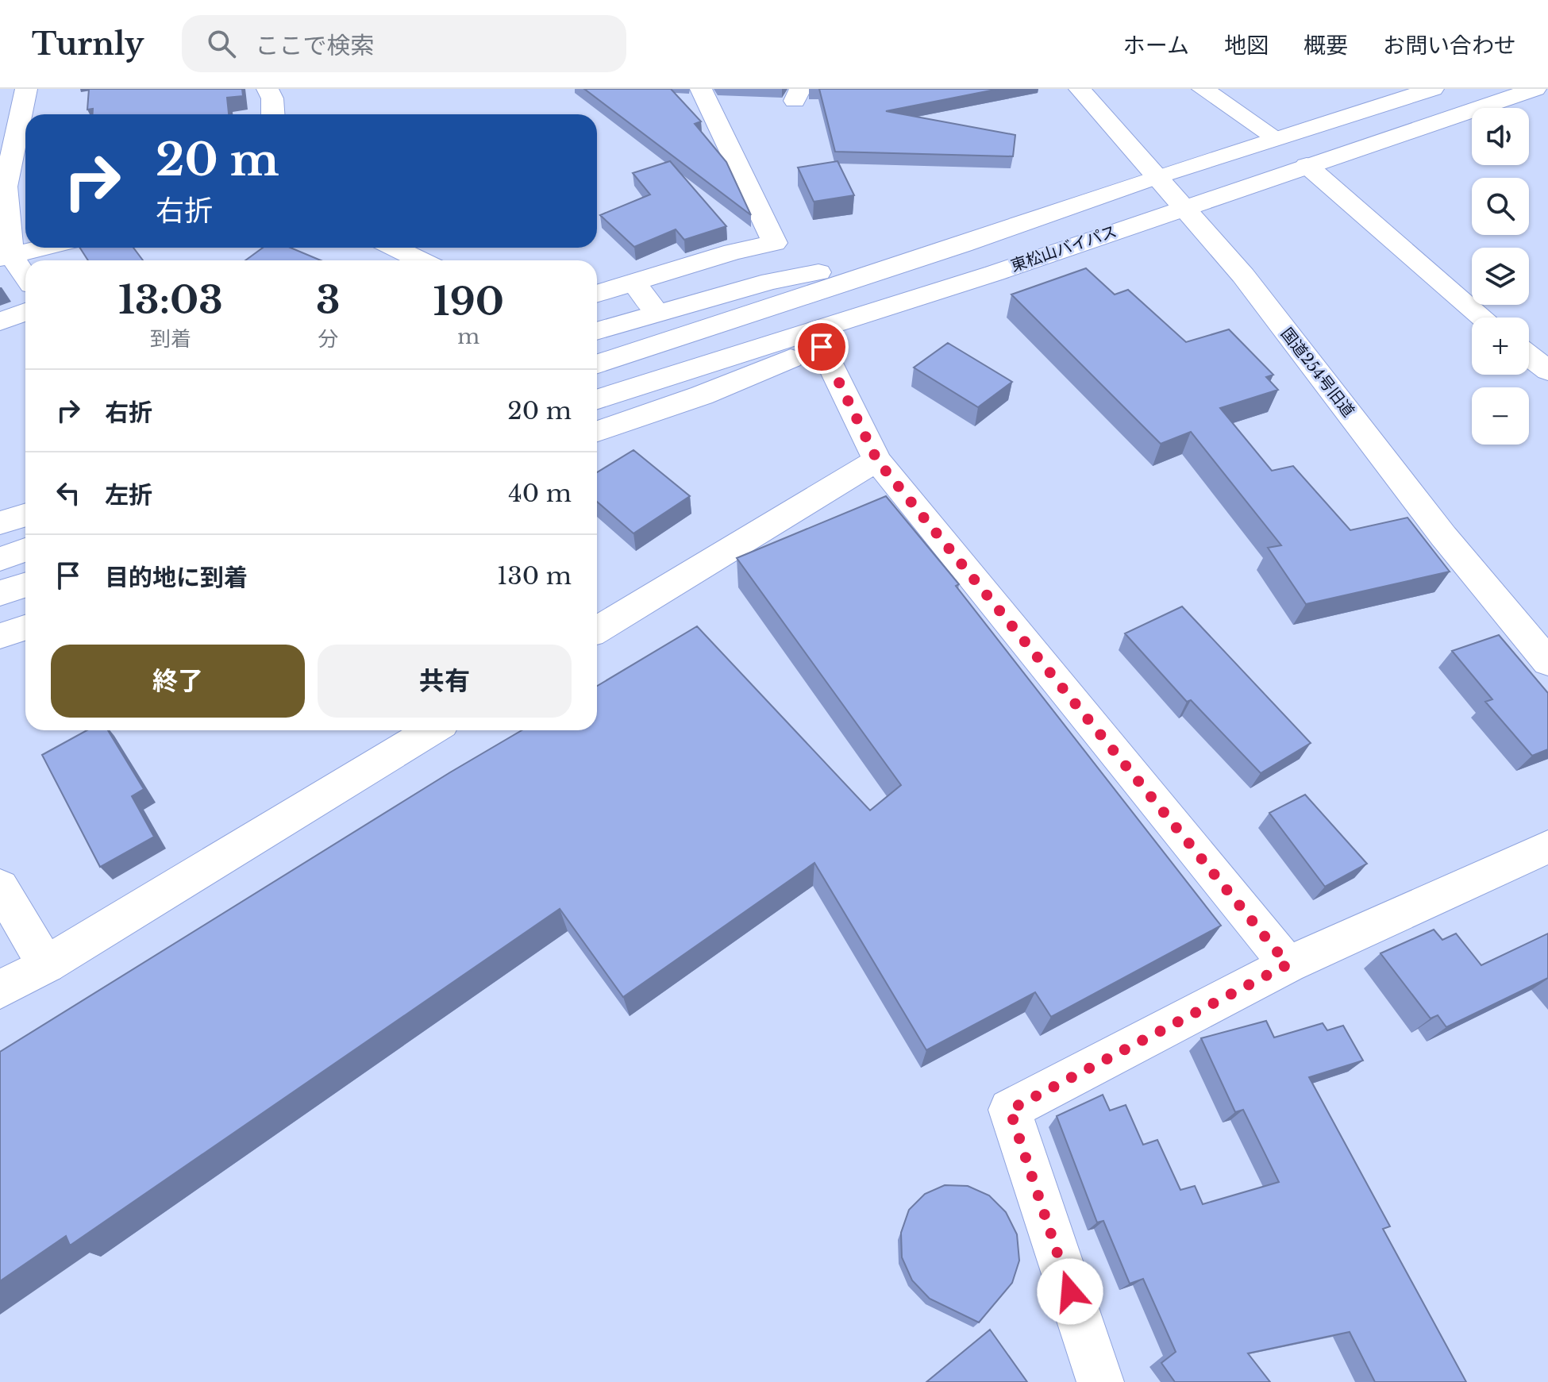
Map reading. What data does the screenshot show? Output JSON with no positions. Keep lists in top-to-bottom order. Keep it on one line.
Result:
{"streets":{"main road":["東松山バイパス","国道254号旧道"]},"crossings":[["東松山バイパス","国道254号旧道"]],"page":{"header":"Turnly","search":"ここで検索","nav":["ホーム","地図","概要","お問い合わせ"],"map_buttons":["+","−"],"turn":["20 m","右折"],"eta":["13:03","到着","3","分","190","m"],"list":[{"name":"右折","value":"20 m"},{"name":"左折","value":"40 m"},{"name":"目的地に到着","value":"130 m"}],"buttons":["終了","共有"]}}
